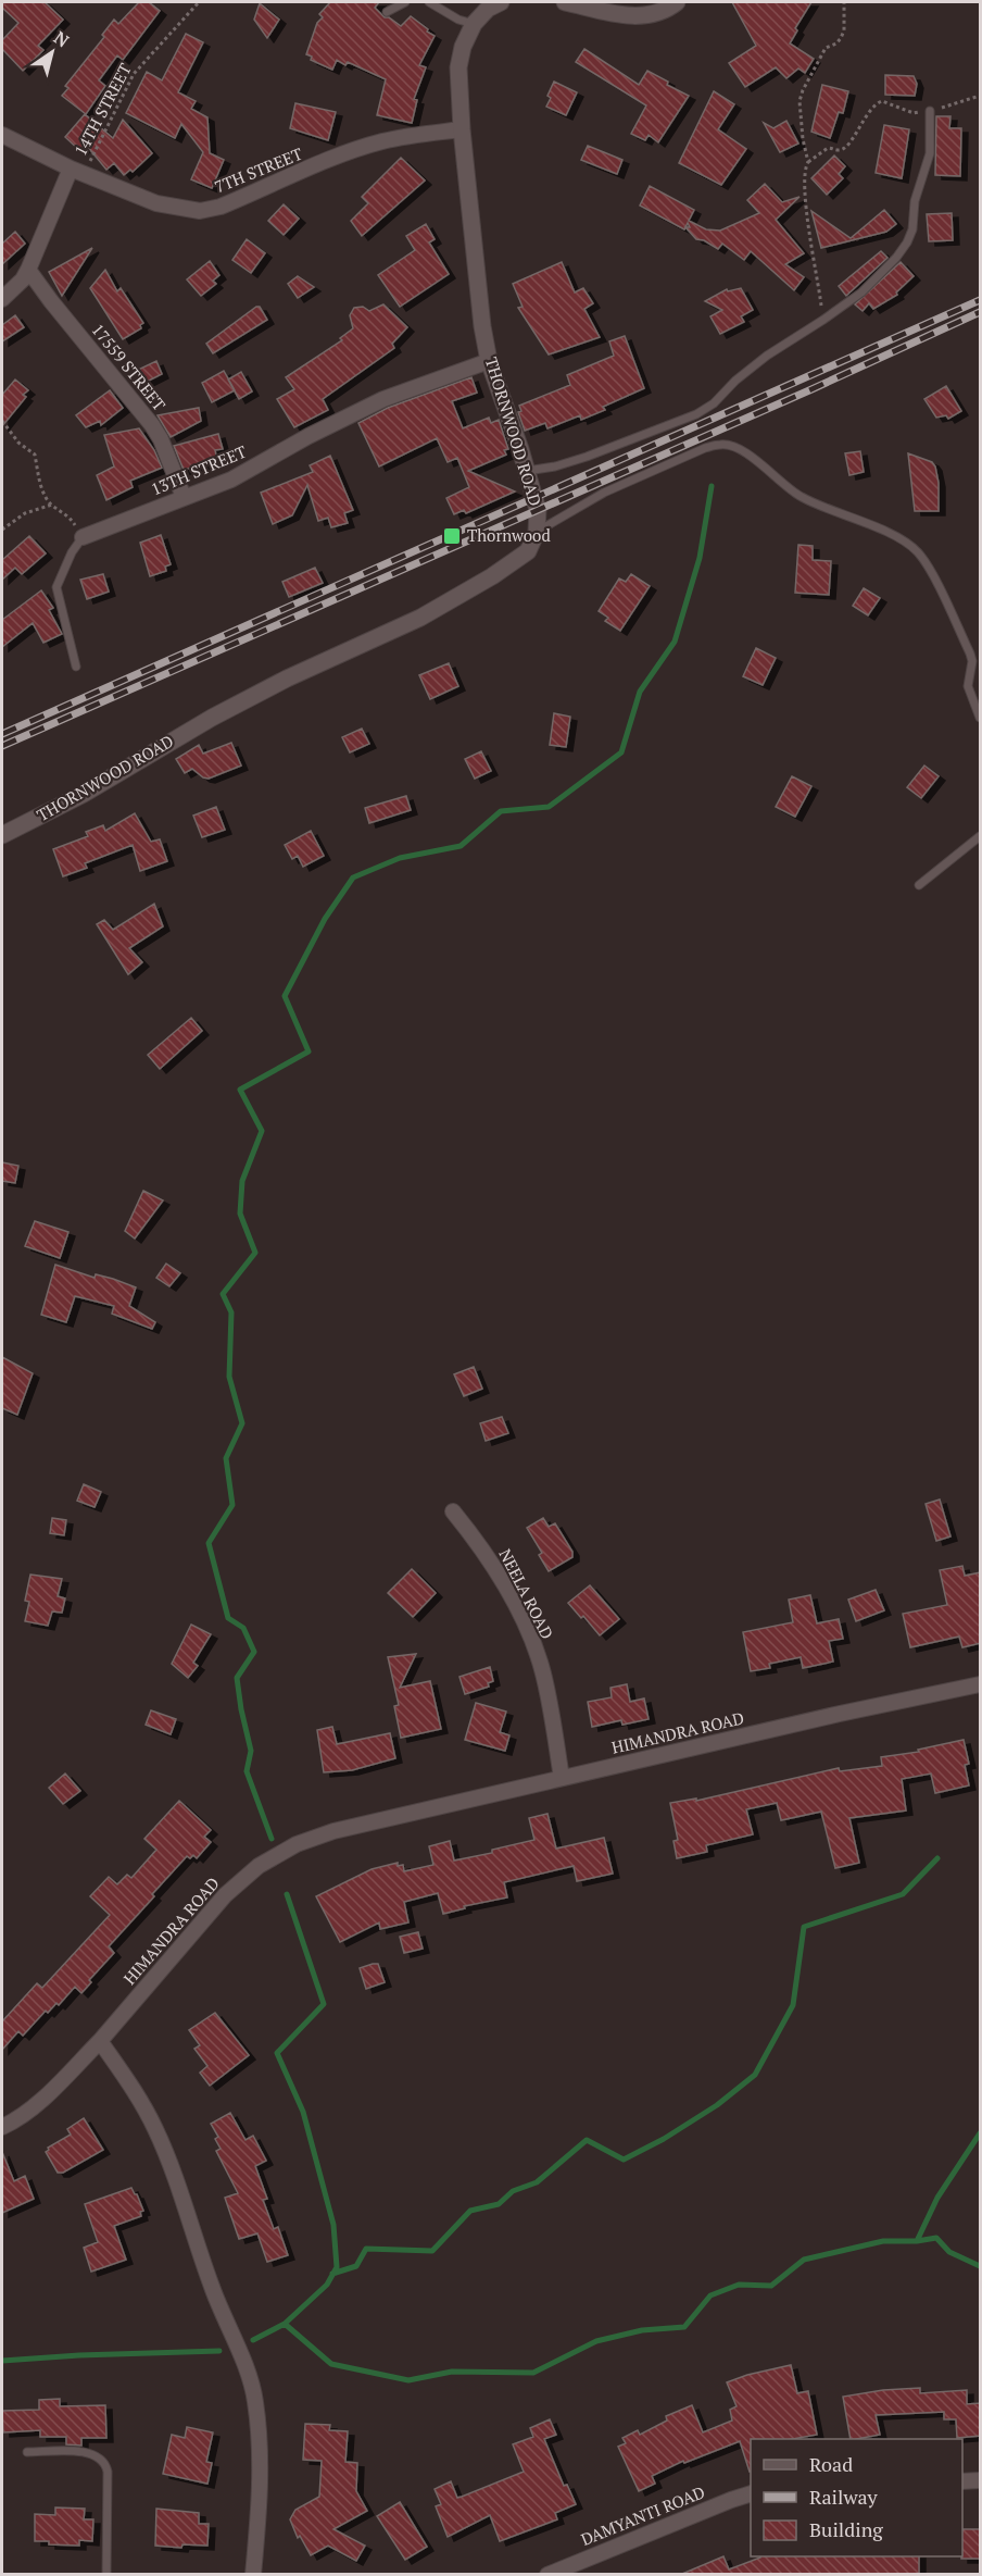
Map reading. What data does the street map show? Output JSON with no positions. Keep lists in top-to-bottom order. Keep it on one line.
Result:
{"streets":{"street":["7TH STREET","17559 STREET","THORNWOOD ROAD","13TH STREET","NEELA ROAD","HIMANDRA ROAD","DAMYANTI ROAD"],"path":["14TH STREET"]},"crossings":[["14TH STREET","7TH STREET"],["7TH STREET","THORNWOOD ROAD"],["17559 STREET","13TH STREET"],["THORNWOOD ROAD","13TH STREET"],["NEELA ROAD","HIMANDRA ROAD"]],"places":{"transit":["Thornwood"]},"legend":["Road","Railway","Building"],"north":"top right"}
